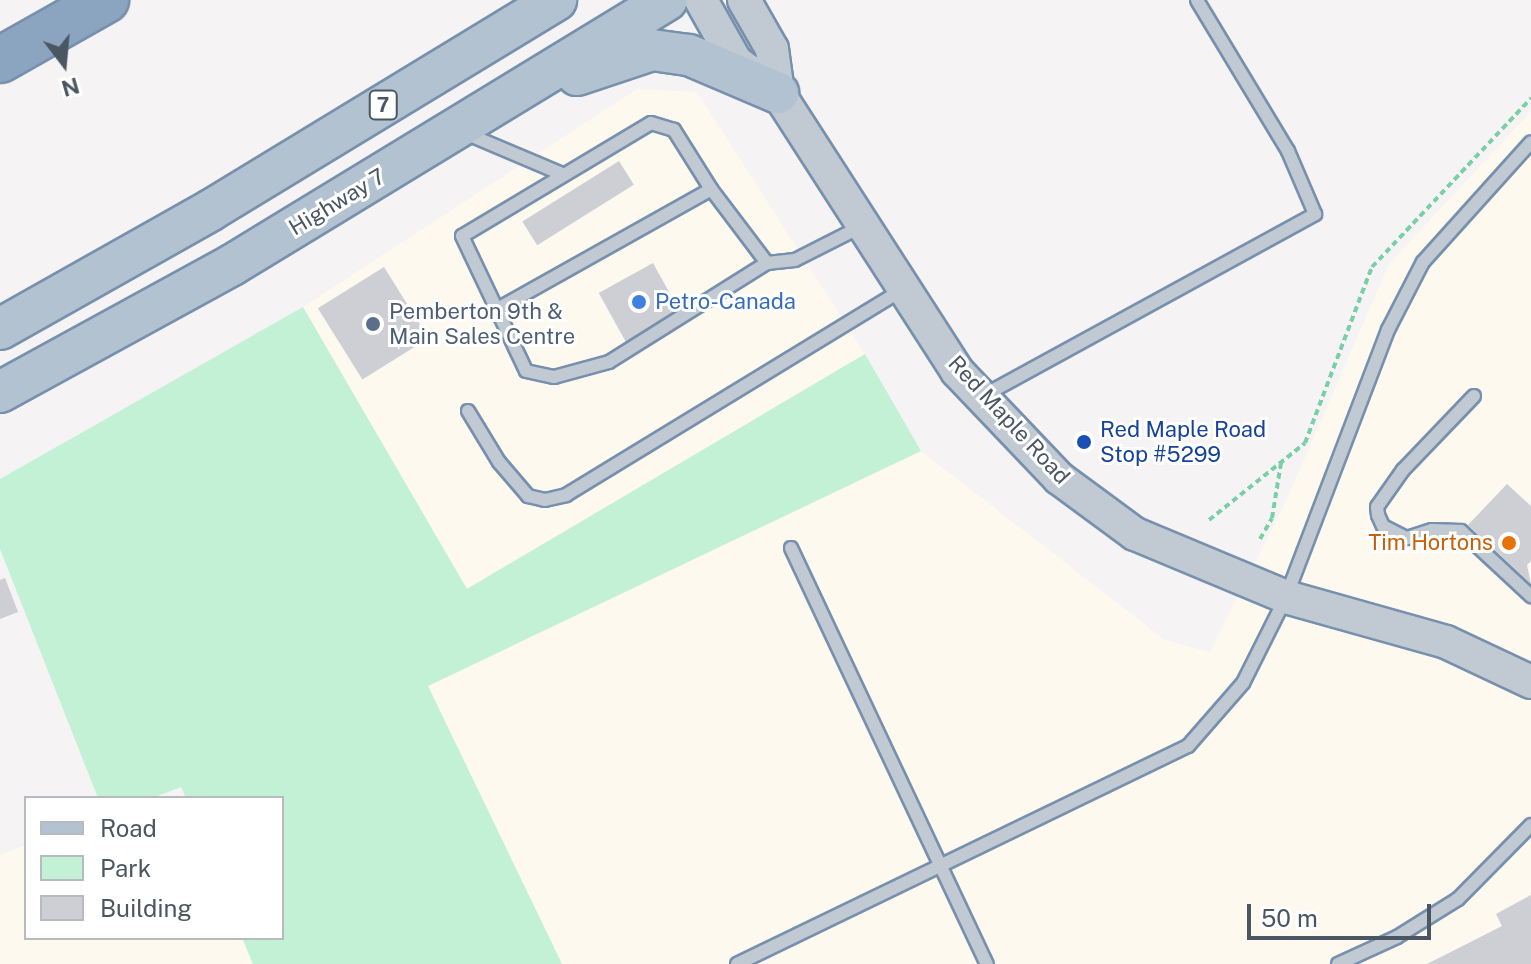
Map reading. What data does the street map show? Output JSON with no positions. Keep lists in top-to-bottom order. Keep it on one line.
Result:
{"streets":{"main road":["7","Highway 7"],"street":["Red Maple Road"]},"places":["Petro-Canada","Pemberton 9th & Main Sales Centre","Red Maple Road Stop #5299","Tim Hortons"],"legend":["Road","Park","Building"],"scale_bar":"50 m","north":"bottom"}
